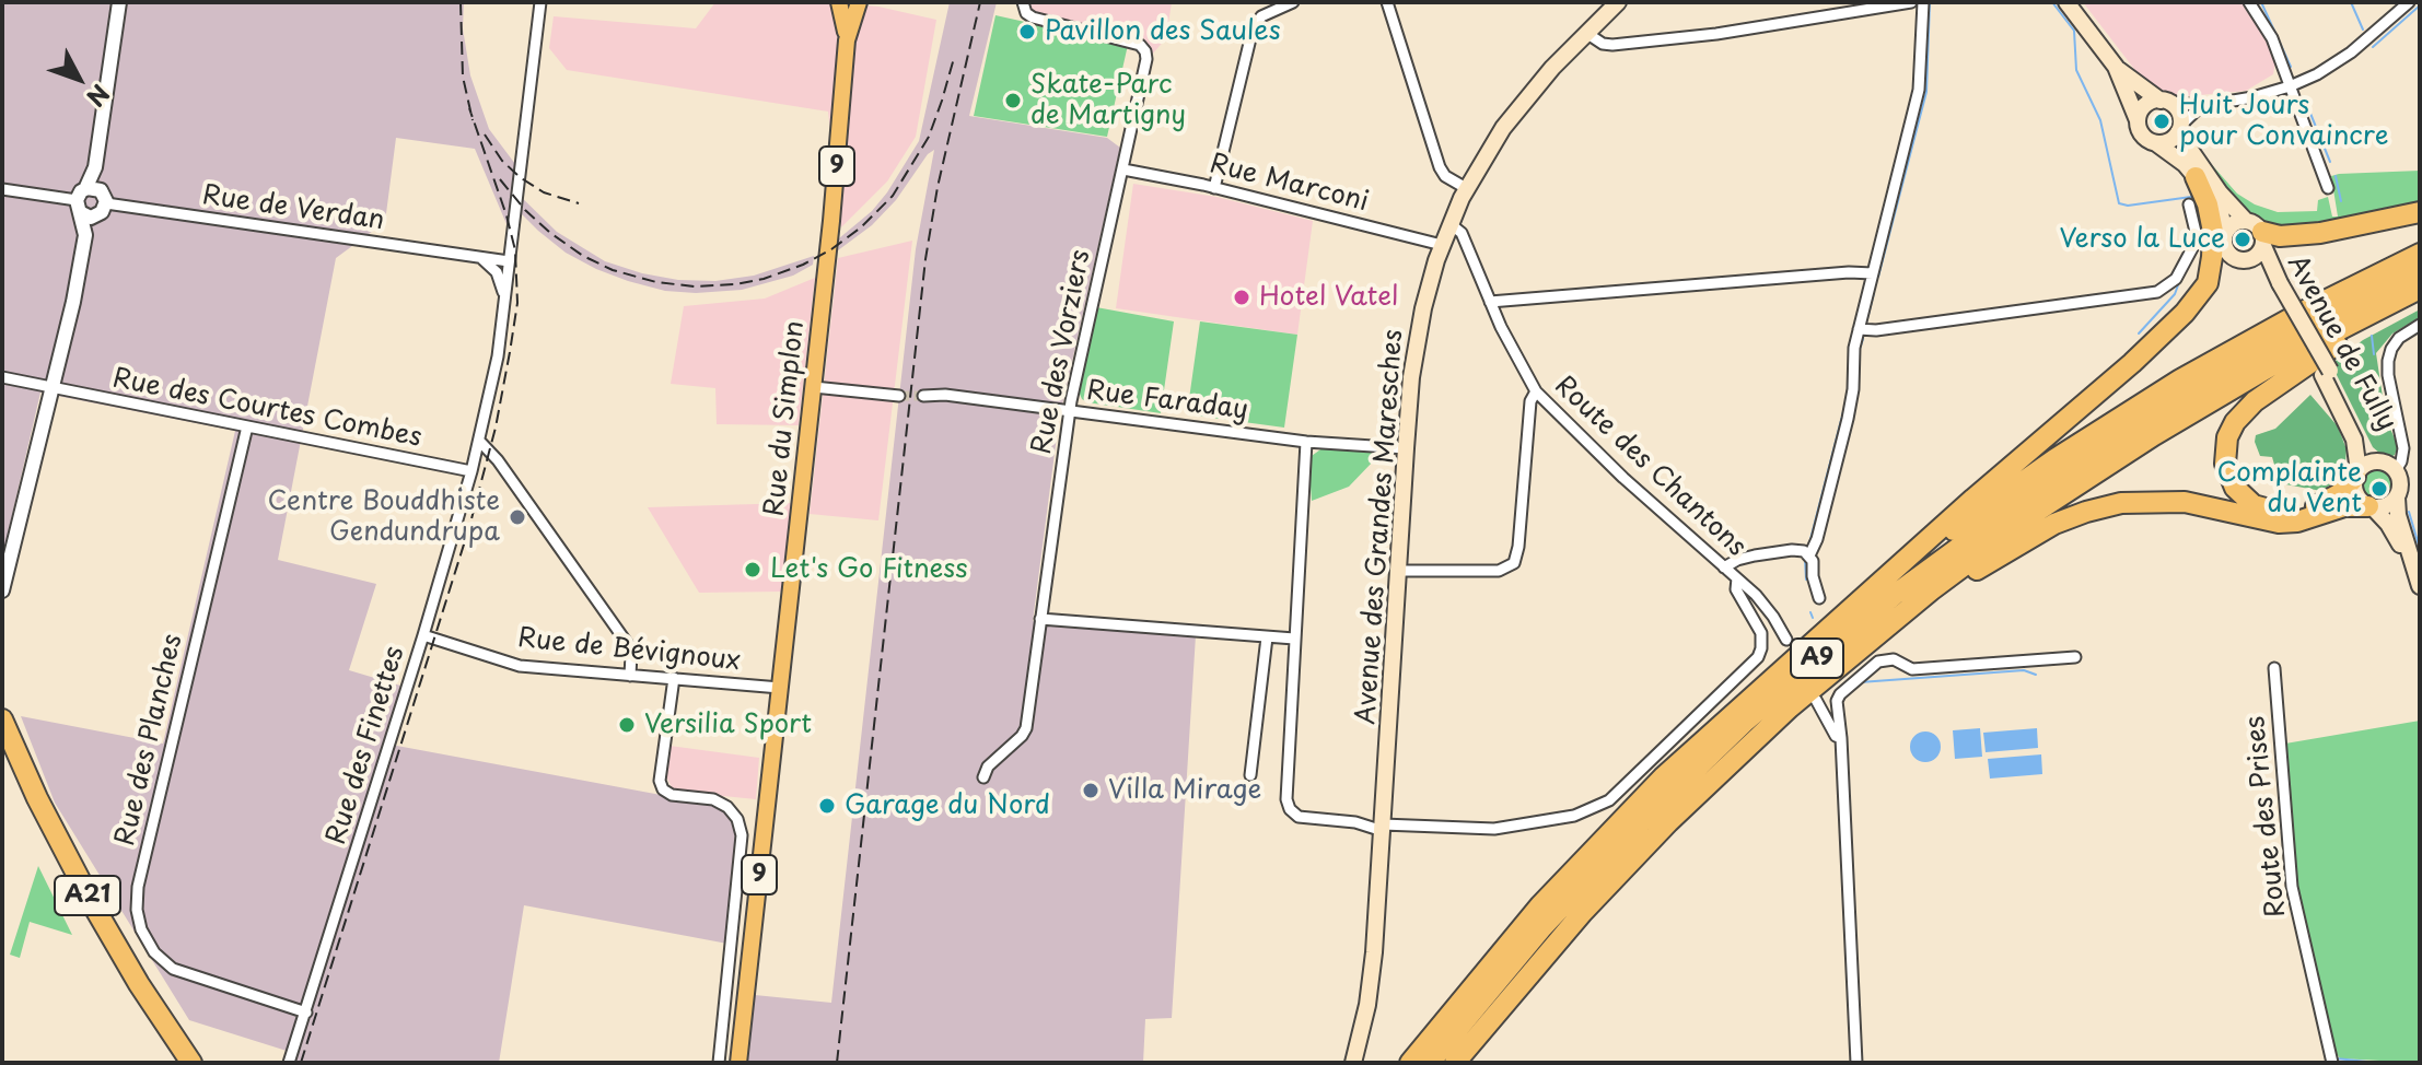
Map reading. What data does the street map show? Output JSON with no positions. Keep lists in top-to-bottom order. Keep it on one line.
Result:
{"streets":{"highway":["A9","A21"],"main road":["9","Avenue de Fully","Rue du Simplon","Avenue des Grandes Maresches"],"street":["Rue Marconi","Rue de Verdan","Rue des Vorziers","Rue Faraday","Rue des Courtes Combes","Route des Chantons","Rue de Bévignoux","Rue des Planches","Rue des Finettes","Route des Prises"]},"crossings":[["Rue Marconi","Rue des Vorziers"],["Rue Marconi","Avenue des Grandes Maresches"],["Rue de Verdan","Rue des Finettes"],["Rue des Vorziers","Rue Faraday"],["Rue Faraday","Avenue des Grandes Maresches"],["Rue des Courtes Combes","Rue des Planches"],["Rue des Courtes Combes","Rue des Finettes"],["Rue du Simplon","Rue de Bévignoux"],["Route des Chantons","Avenue des Grandes Maresches"],["Rue de Bévignoux","Rue des Finettes"],["Rue des Planches","Rue des Finettes"]],"places":["Pavillon des Saules","Skate-Parc de Martigny","Huit Jours pour Convaincre","Verso la Luce","Hotel Vatel","Complainte du Vent","Centre Bouddhiste Gendundrupa","Let's Go Fitness","Versilia Sport","Villa Mirage","Garage du Nord"],"north":"bottom right"}
